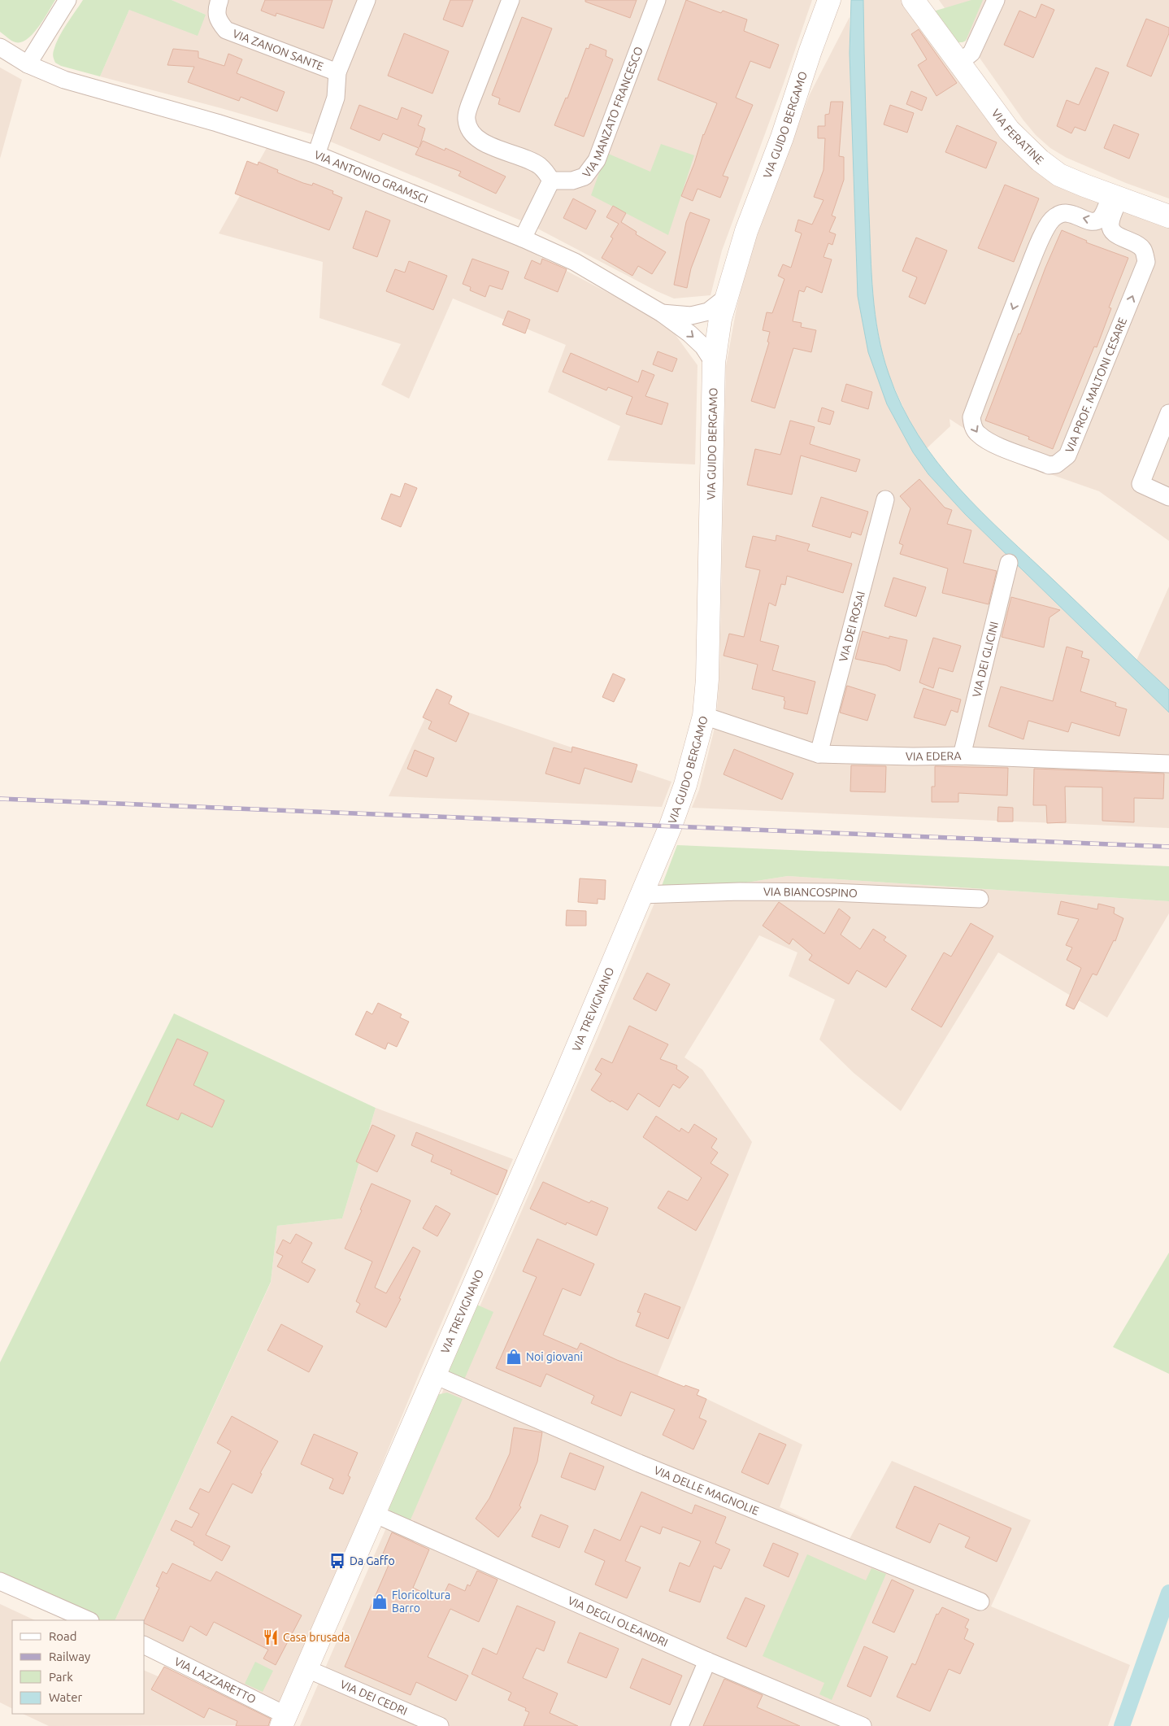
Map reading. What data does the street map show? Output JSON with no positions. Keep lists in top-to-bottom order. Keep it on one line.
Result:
{"streets":{"main road":["VIA GUIDO BERGAMO","VIA FERATINE","VIA TREVIGNANO"],"street":["VIA ZANON SANTE","VIA MANZATO FRANCESCO","VIA ANTONIO GRAMSCI","VIA PROF. MALTONI CESARE","VIA DEI ROSAI","VIA DEI GLICINI","VIA EDERA","VIA BIANCOSPINO","VIA DELLE MAGNOLIE","VIA DEGLI OLEANDRI","VIA LAZZARETTO","VIA DEI CEDRI"]},"crossings":[["VIA GUIDO BERGAMO","VIA ANTONIO GRAMSCI"],["VIA GUIDO BERGAMO","VIA EDERA"],["VIA GUIDO BERGAMO","VIA BIANCOSPINO"],["VIA GUIDO BERGAMO","VIA TREVIGNANO"],["VIA FERATINE","VIA PROF. MALTONI CESARE"],["VIA DEI ROSAI","VIA EDERA"],["VIA DEI GLICINI","VIA EDERA"],["VIA BIANCOSPINO","VIA TREVIGNANO"],["VIA TREVIGNANO","VIA DELLE MAGNOLIE"],["VIA TREVIGNANO","VIA DEGLI OLEANDRI"],["VIA TREVIGNANO","VIA LAZZARETTO"],["VIA TREVIGNANO","VIA DEI CEDRI"]],"places":{"shop":["Noi giovani","Floricoltura Barro"],"bus stop":["Da Gaffo"],"restaurant":["Casa brusada"]},"legend":["Road","Railway","Park","Water"]}
